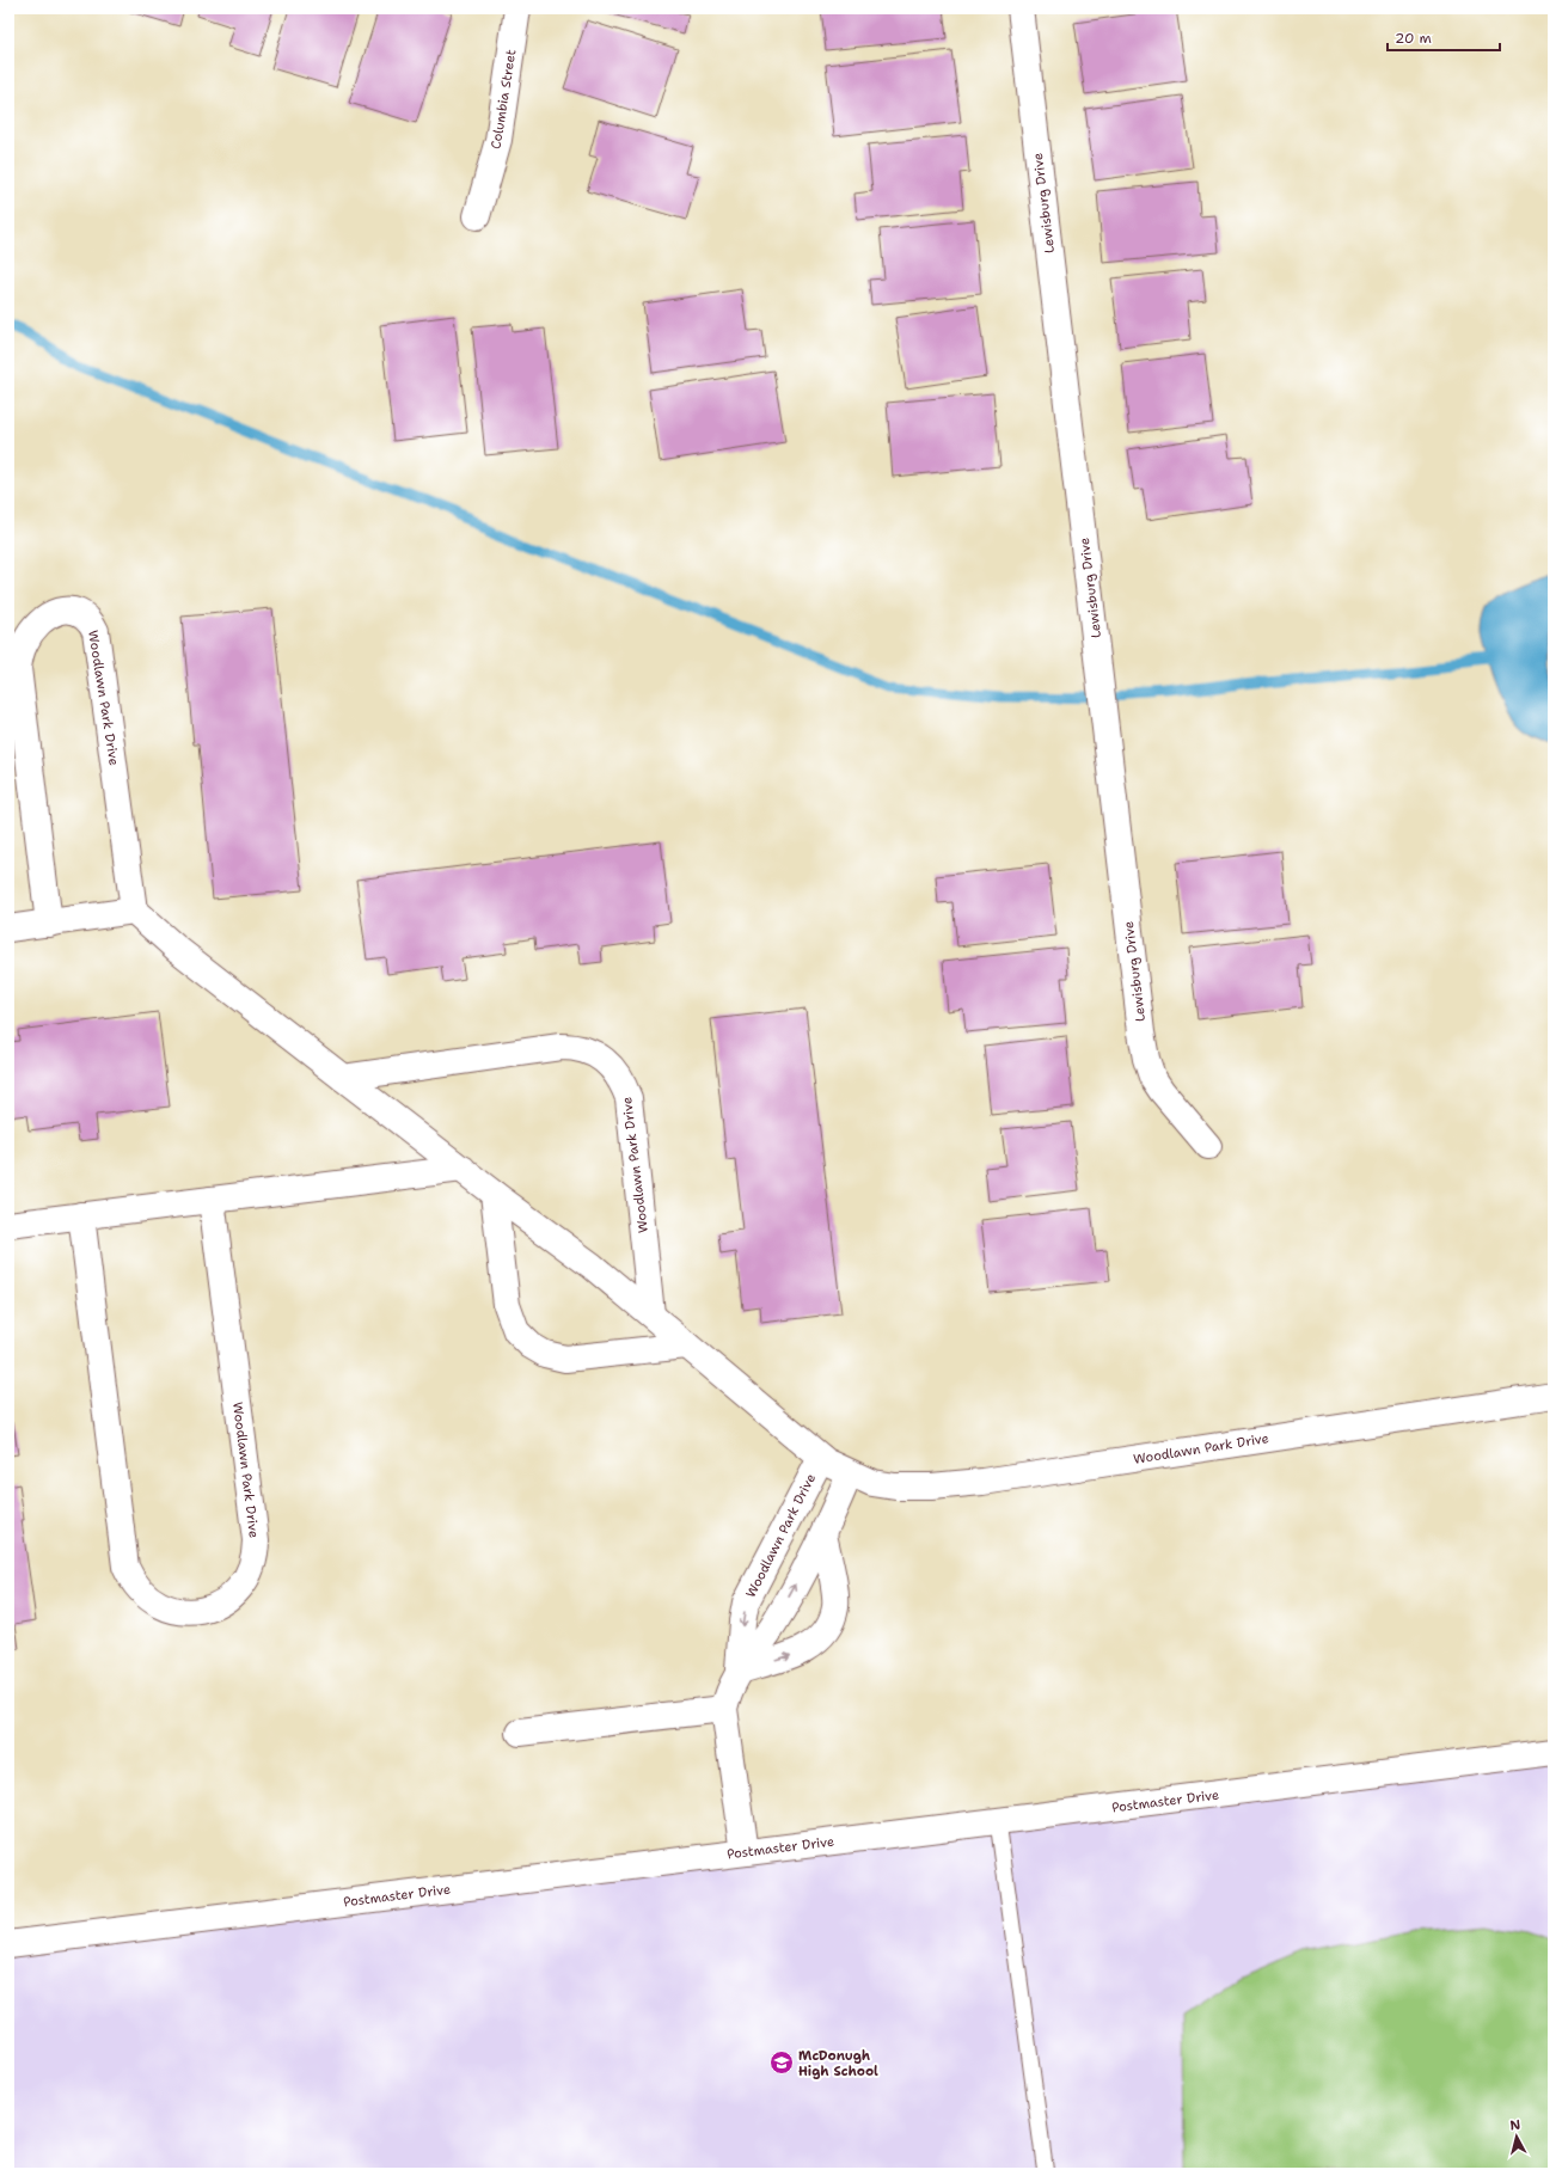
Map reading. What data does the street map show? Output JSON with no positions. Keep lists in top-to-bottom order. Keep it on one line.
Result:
{"streets":{"street":["Columbia Street","Lewisburg Drive","Woodlawn Park Drive","Postmaster Drive"]},"crossings":[["Woodlawn Park Drive","Postmaster Drive"]],"places":{"school or university":["McDonugh High School"]},"scale_bar":"20 m","north":"top"}
